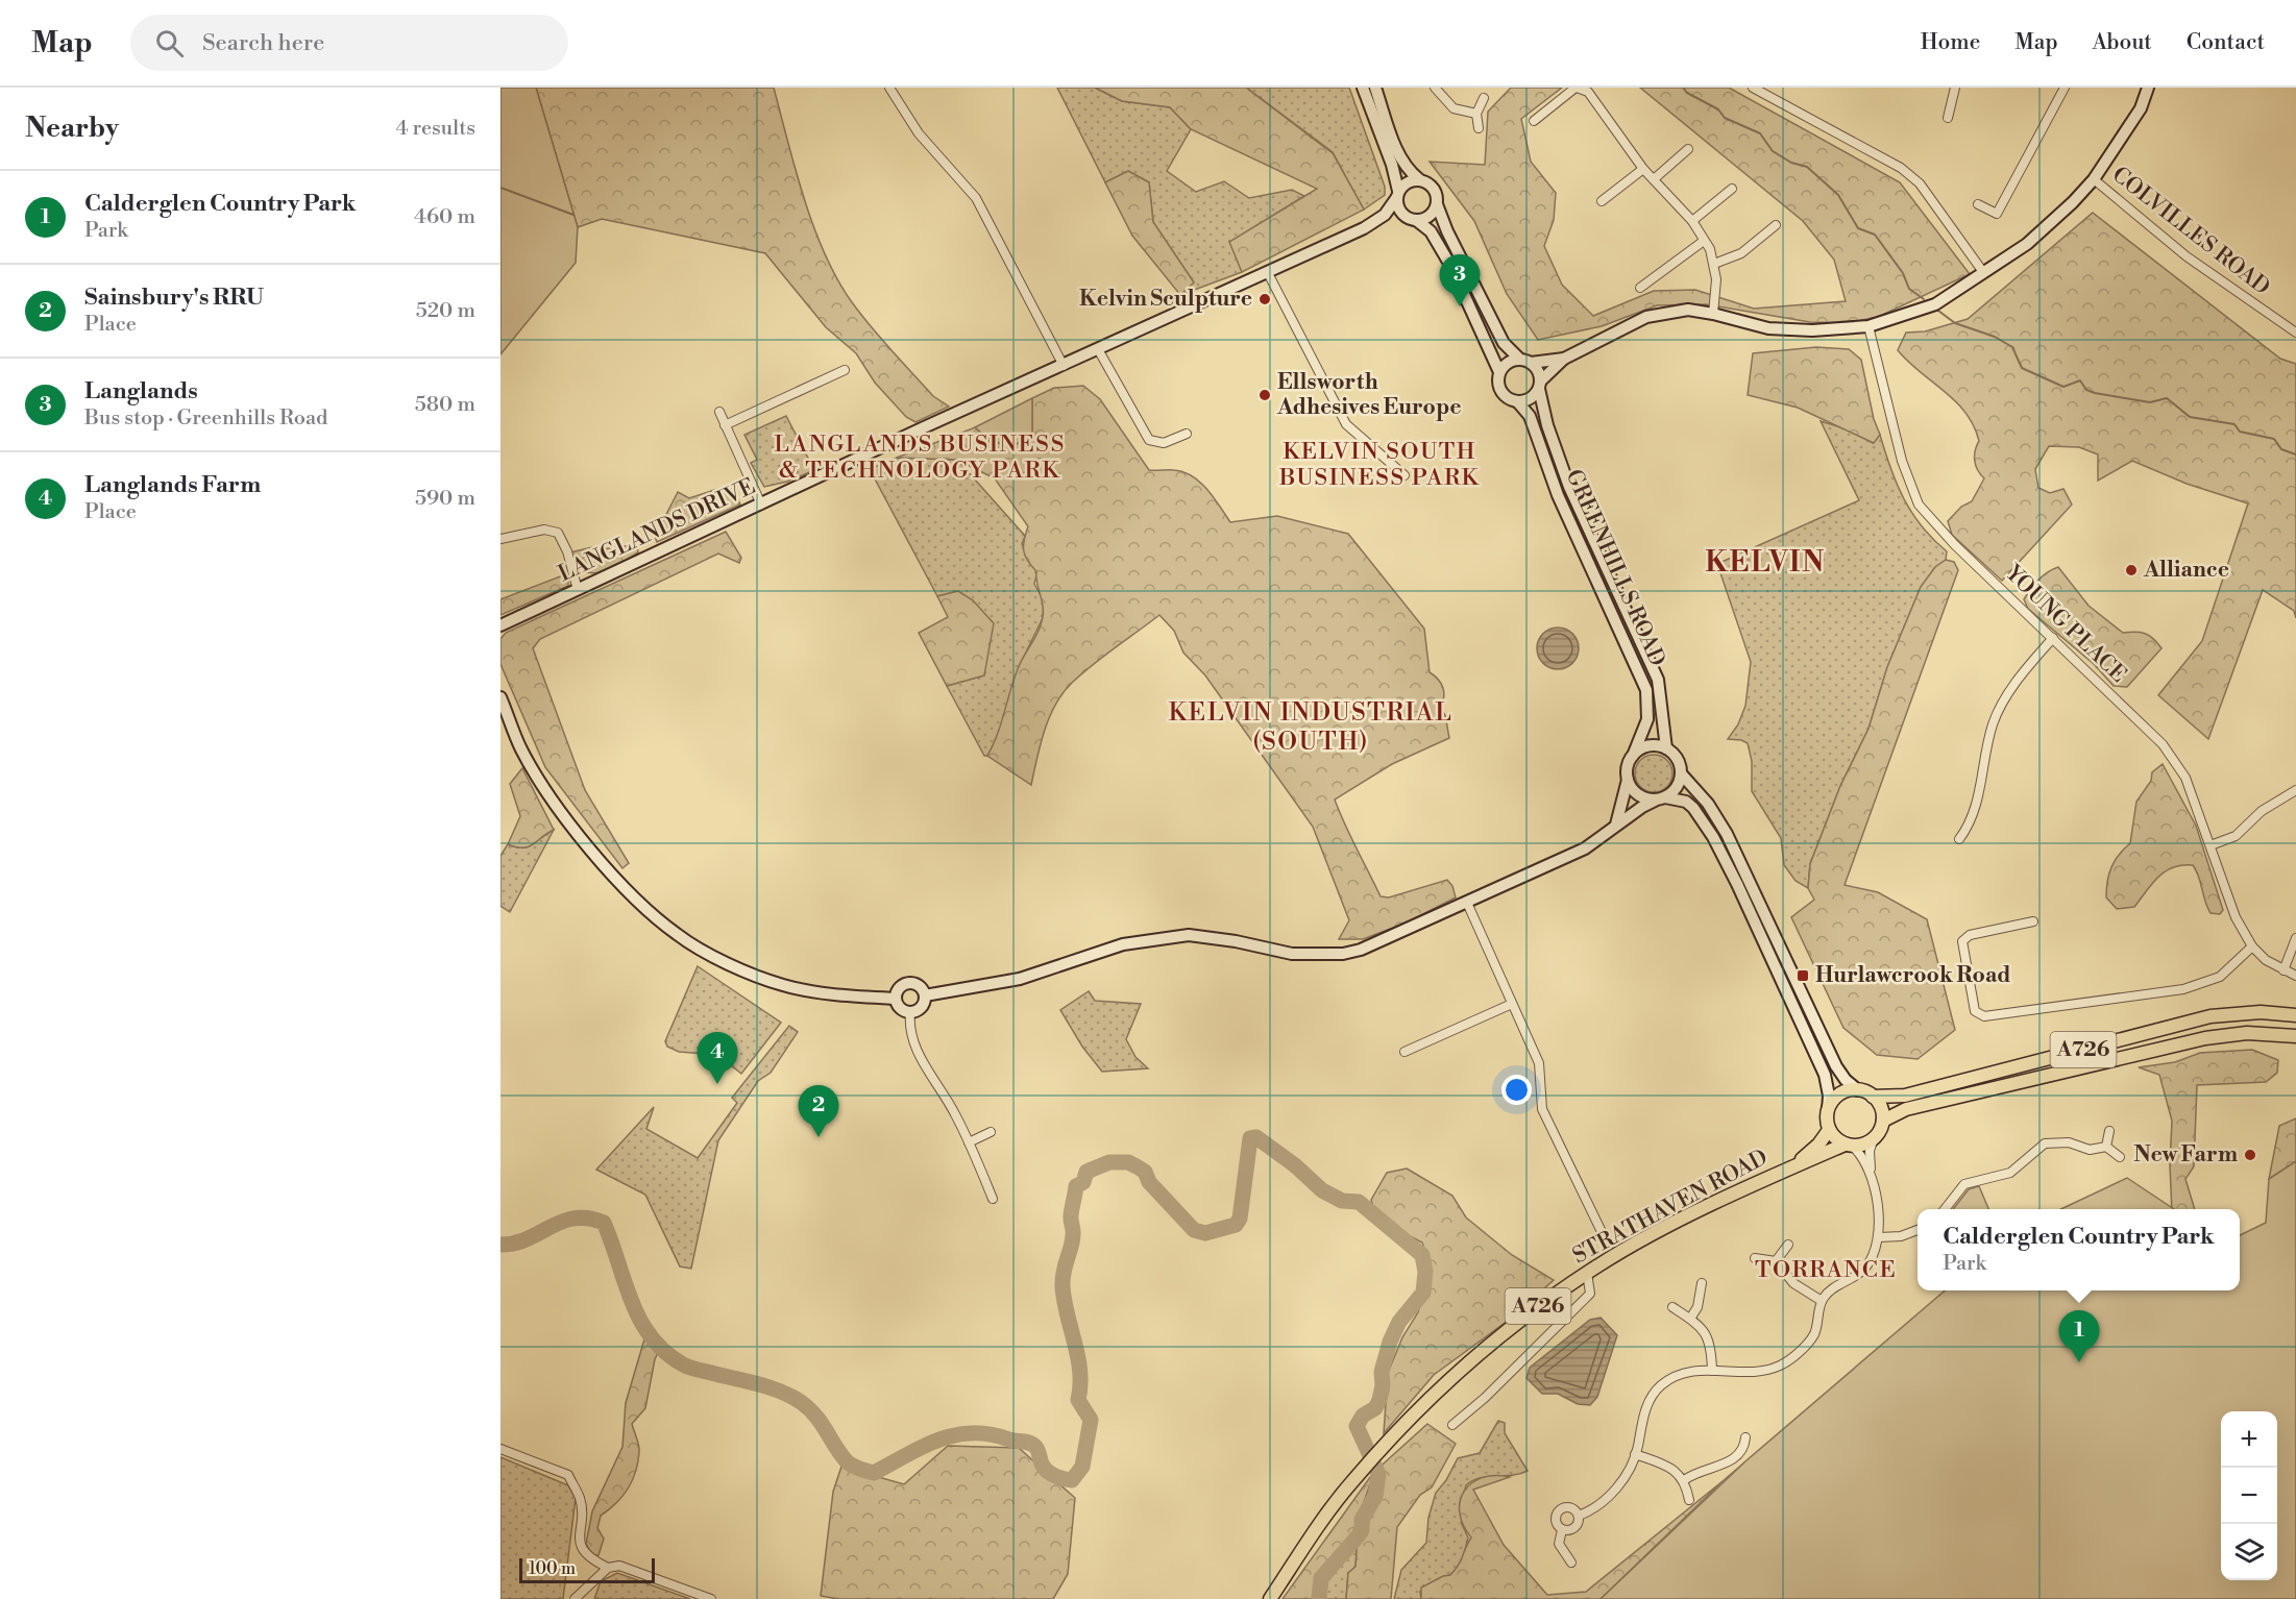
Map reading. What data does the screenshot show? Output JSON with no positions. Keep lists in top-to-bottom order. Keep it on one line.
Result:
{"streets":{"main road":["A726","STRATHAVEN ROAD"],"street":["COLVILLES ROAD","LANGLANDS DRIVE","GREENHILLS ROAD","YOUNG PLACE"]},"crossings":[["A726","STRATHAVEN ROAD"]],"districts":["LANGLANDS BUSINESS & TECHNOLOGY PARK","KELVIN SOUTH BUSINESS PARK","KELVIN","KELVIN INDUSTRIAL (SOUTH)","TORRANCE"],"places":{"other":["Kelvin Sculpture","Ellsworth Adhesives Europe","Alliance","New Farm"],"transit":["Hurlawcrook Road"]},"scale_bar":"100 m","page":{"header":"Map","search":"Search here","nav":["Home","Map","About","Contact"],"heading":["Nearby","4 results"],"list":[{"mark":"1","name":"Calderglen Country Park","note":"Park","value":"460 m"},{"mark":"2","name":"Sainsbury's RRU","note":"Place","value":"520 m"},{"mark":"3","name":"Langlands","note":"Bus stop · Greenhills Road","value":"580 m"},{"mark":"4","name":"Langlands Farm","note":"Place","value":"590 m"}],"pins":["3","4","2","1"],"popup":["Calderglen Country Park","Park"],"map_buttons":["+","−"],"scale":"100 m"}}
